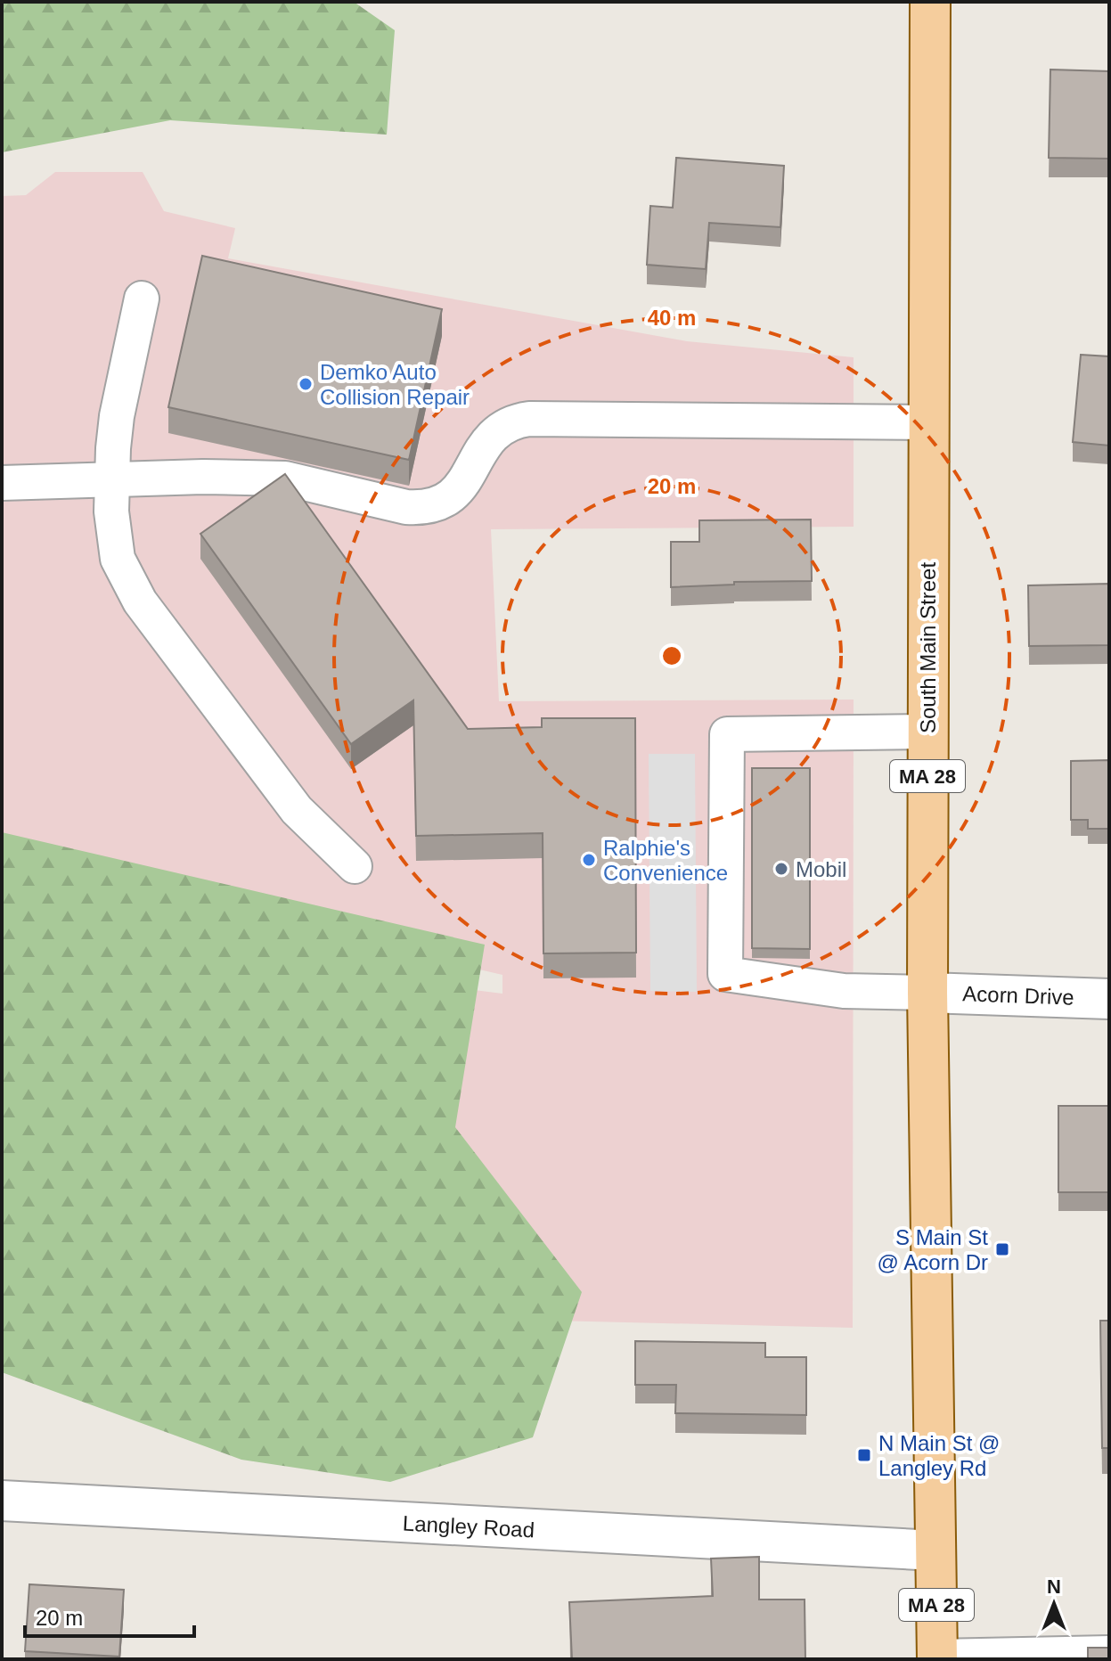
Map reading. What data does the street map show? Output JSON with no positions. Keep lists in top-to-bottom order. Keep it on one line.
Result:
{"streets":{"main road":["South Main Street","MA 28"],"street":["Acorn Drive","Langley Road"]},"crossings":[["South Main Street","MA 28"],["South Main Street","Acorn Drive"],["South Main Street","Langley Road"],["MA 28","Langley Road"]],"places":{"other":["Demko Auto Collision Repair","Ralphie's Convenience","Mobil"],"transit":["S Main St @ Acorn Dr","N Main St @ Langley Rd"]},"scale_bar":"20 m","north":"top","rings":["40 m","20 m"]}
